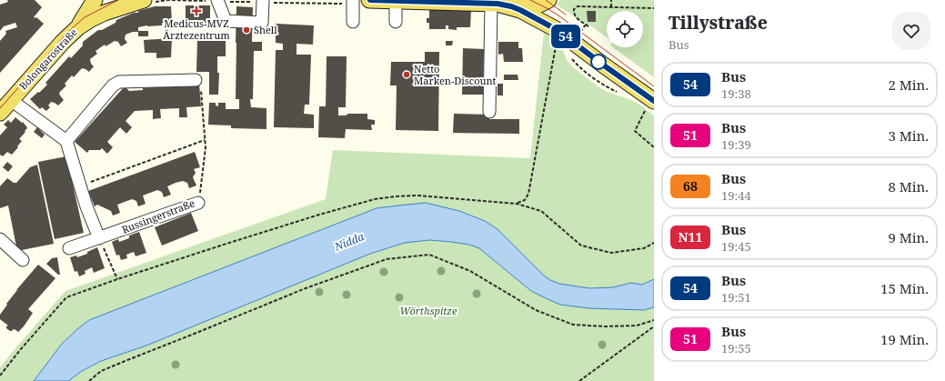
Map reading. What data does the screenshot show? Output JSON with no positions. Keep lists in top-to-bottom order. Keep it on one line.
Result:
{"streets":{"main road":["Bolongarostraße"],"street":["Russingerstraße"]},"water":["Nidda"],"parks":["Wörthspitze"],"places":{"health":["Medicus-MVZ Ärztezentrum"],"other":["Shell","Netto Marken-Discount"]},"lines":["bus line 54"],"page":{"on_map":"54","heading":["Tillystraße","Bus"],"list":[{"mark":"54","name":"Bus","note":"19:38","value":"2 Min."},{"mark":"51","name":"Bus","note":"19:39","value":"3 Min."},{"mark":"68","name":"Bus","note":"19:44","value":"8 Min."},{"mark":"N11","name":"Bus","note":"19:45","value":"9 Min."},{"mark":"54","name":"Bus","note":"19:51","value":"15 Min."},{"mark":"51","name":"Bus","note":"19:55","value":"19 Min."}]}}
